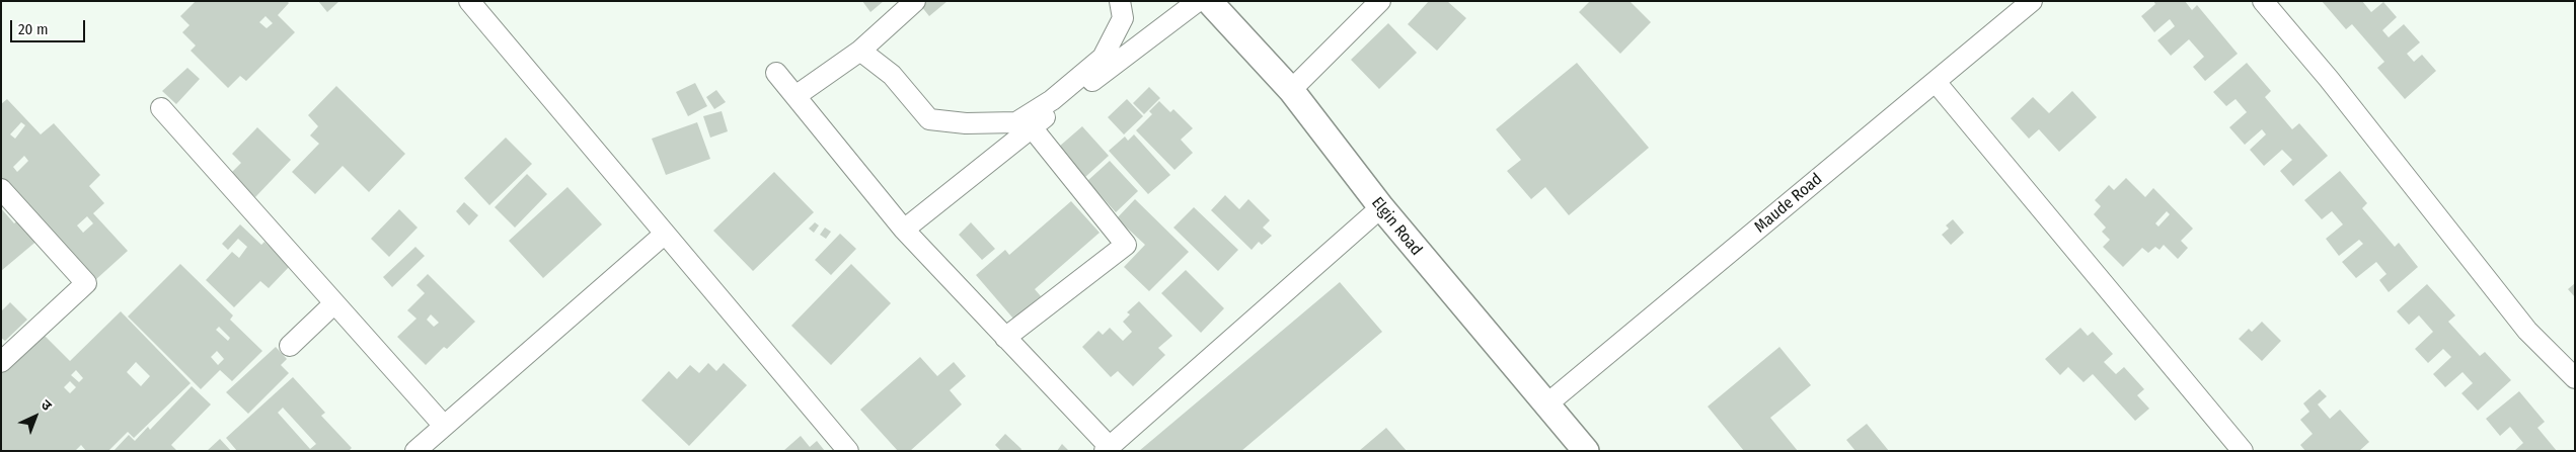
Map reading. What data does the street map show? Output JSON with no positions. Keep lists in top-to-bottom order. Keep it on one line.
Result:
{"streets":{"street":["Maude Road","Elgin Road"]},"crossings":[["Maude Road","Elgin Road"]],"scale_bar":"20 m","north":"top right"}
